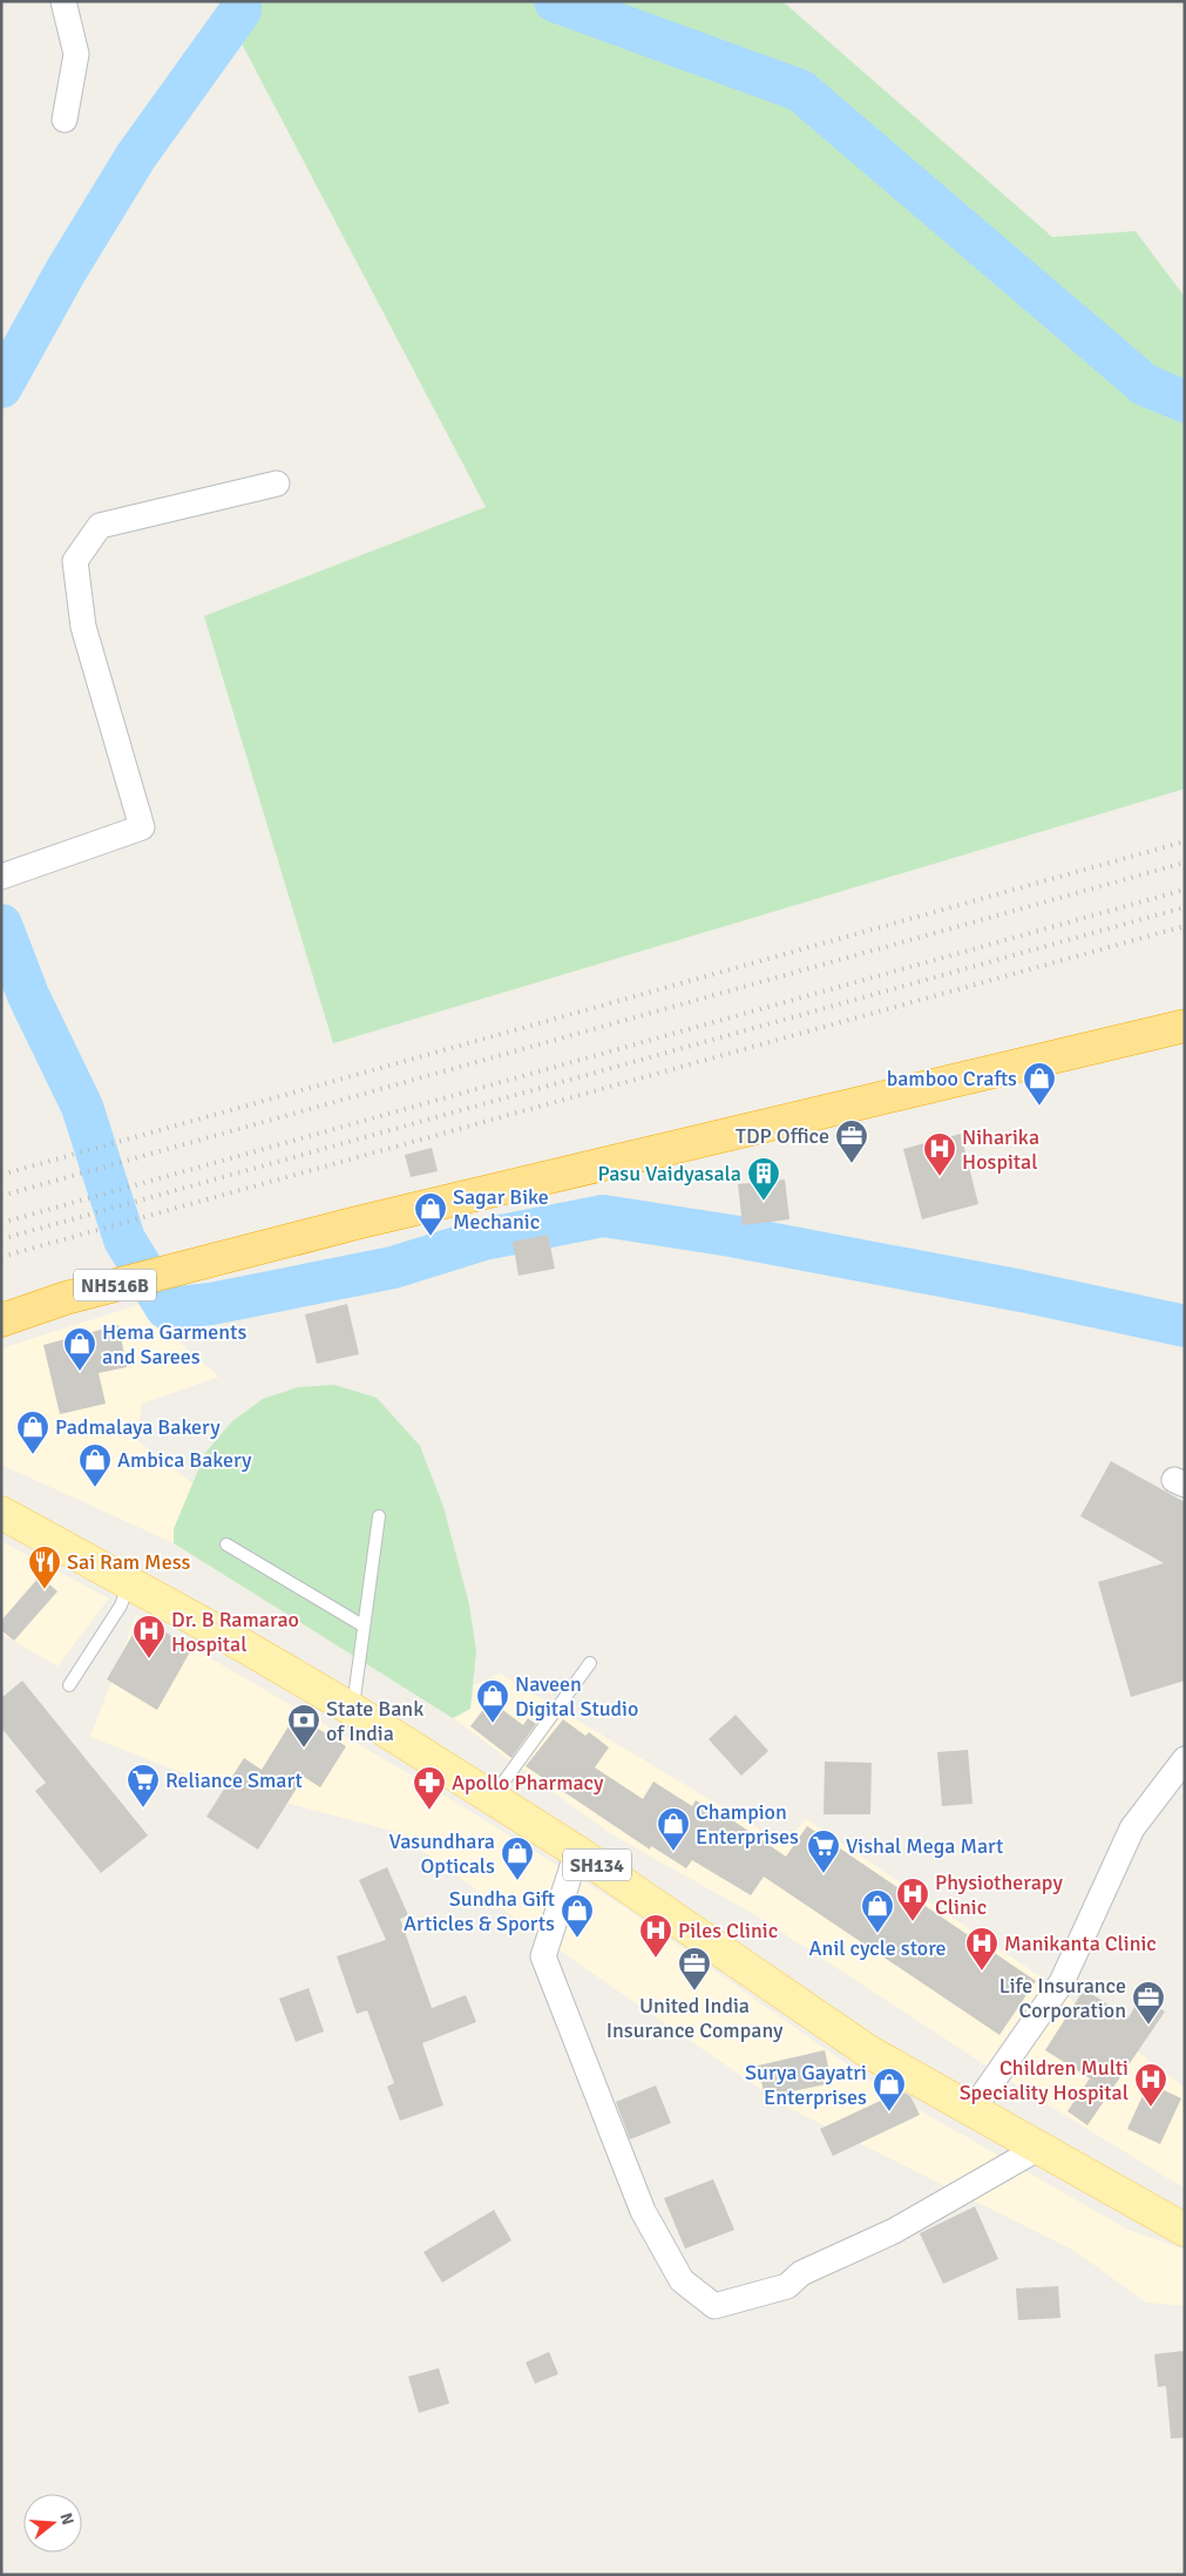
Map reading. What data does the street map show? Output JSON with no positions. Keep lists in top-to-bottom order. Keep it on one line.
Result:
{"streets":{"highway":["NH516B"],"main road":["SH134"]},"places":{"shop":["bamboo Crafts","Sagar Bike Mechanic","Hema Garments and Sarees","Padmalaya Bakery","Ambica Bakery","Naveen Digital Studio","Champion Enterprises","Vasundhara Opticals","Anil cycle store","Sundha Gift Articles & Sports","Surya Gayatri Enterprises"],"office":["TDP Office","United India Insurance Company","Life Insurance Corporation"],"hospital":["Niharika Hospital","Dr. B Ramarao Hospital","Physiotherapy Clinic","Piles Clinic","Manikanta Clinic","Children Multi Speciality Hospital"],"building":["Pasu Vaidyasala"],"restaurant":["Sai Ram Mess"],"bank":["State Bank of India"],"supermarket":["Reliance Smart","Vishal Mega Mart"],"pharmacy":["Apollo Pharmacy"]},"north":"right"}
